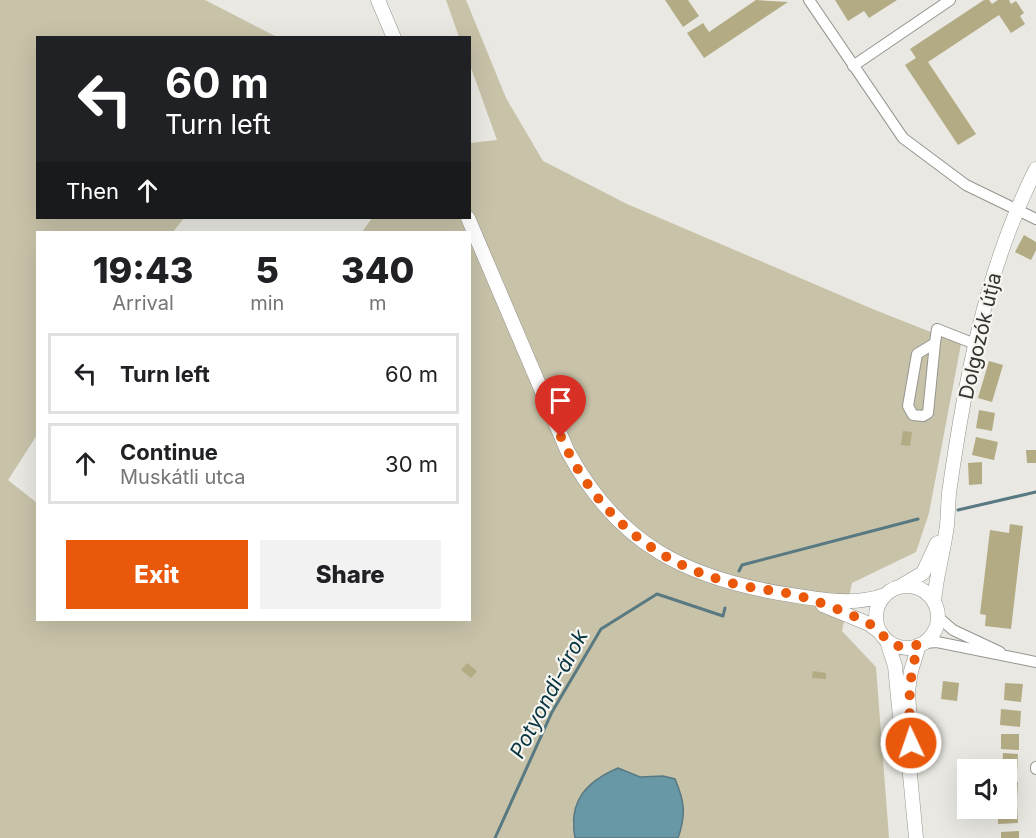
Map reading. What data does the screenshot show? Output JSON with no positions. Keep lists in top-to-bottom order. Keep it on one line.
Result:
{"streets":{"main road":["Dolgozók útja"]},"water":["Potyondi-árok"],"page":{"turn":["60 m","Turn left"],"then":"Then","eta":["19:43","Arrival","5","min","340","m"],"list":[{"name":"Turn left","value":"60 m"},{"name":"Continue","note":"Muskátli utca","value":"30 m"}],"buttons":["Exit","Share"]}}
